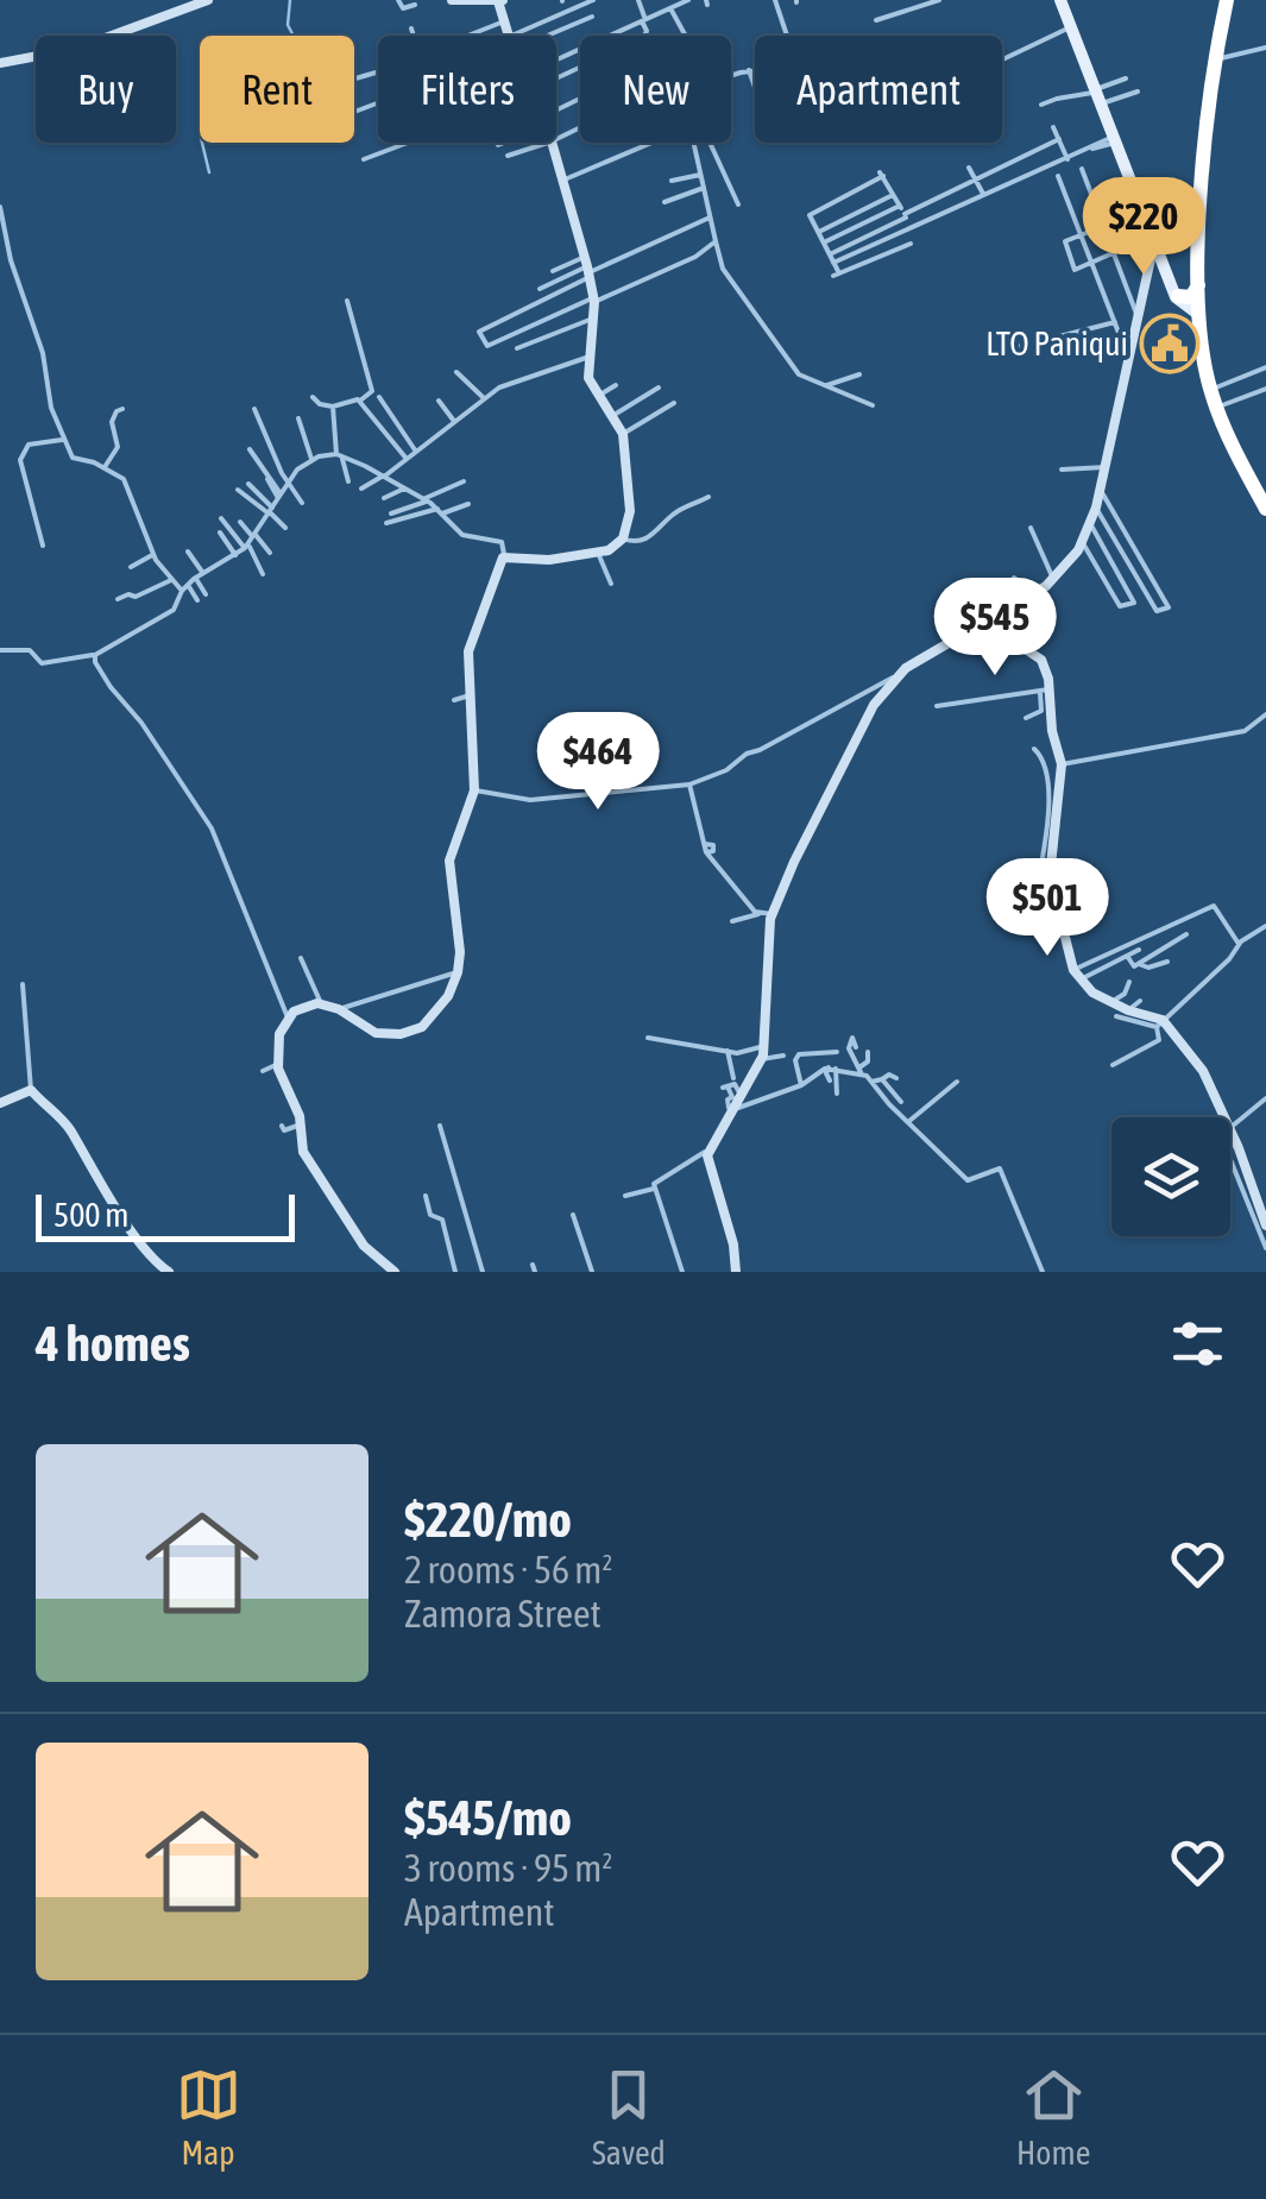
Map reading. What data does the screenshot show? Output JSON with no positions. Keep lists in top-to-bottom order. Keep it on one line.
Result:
{"places":{"public building":["LTO Paniqui"]},"scale_bar":"500 m","page":{"chip":["Buy","Rent","Filters","New","Apartment"],"price":["$220","$545","$464","$501"],"scale":"500 m","heading":"4 homes","list":[{"name":"$220/mo","note":"2 rooms · 56 m² · Zamora Street"},{"name":"$545/mo","note":"3 rooms · 95 m² · Apartment"}],"tabs":["Map","Saved","Home"]}}
